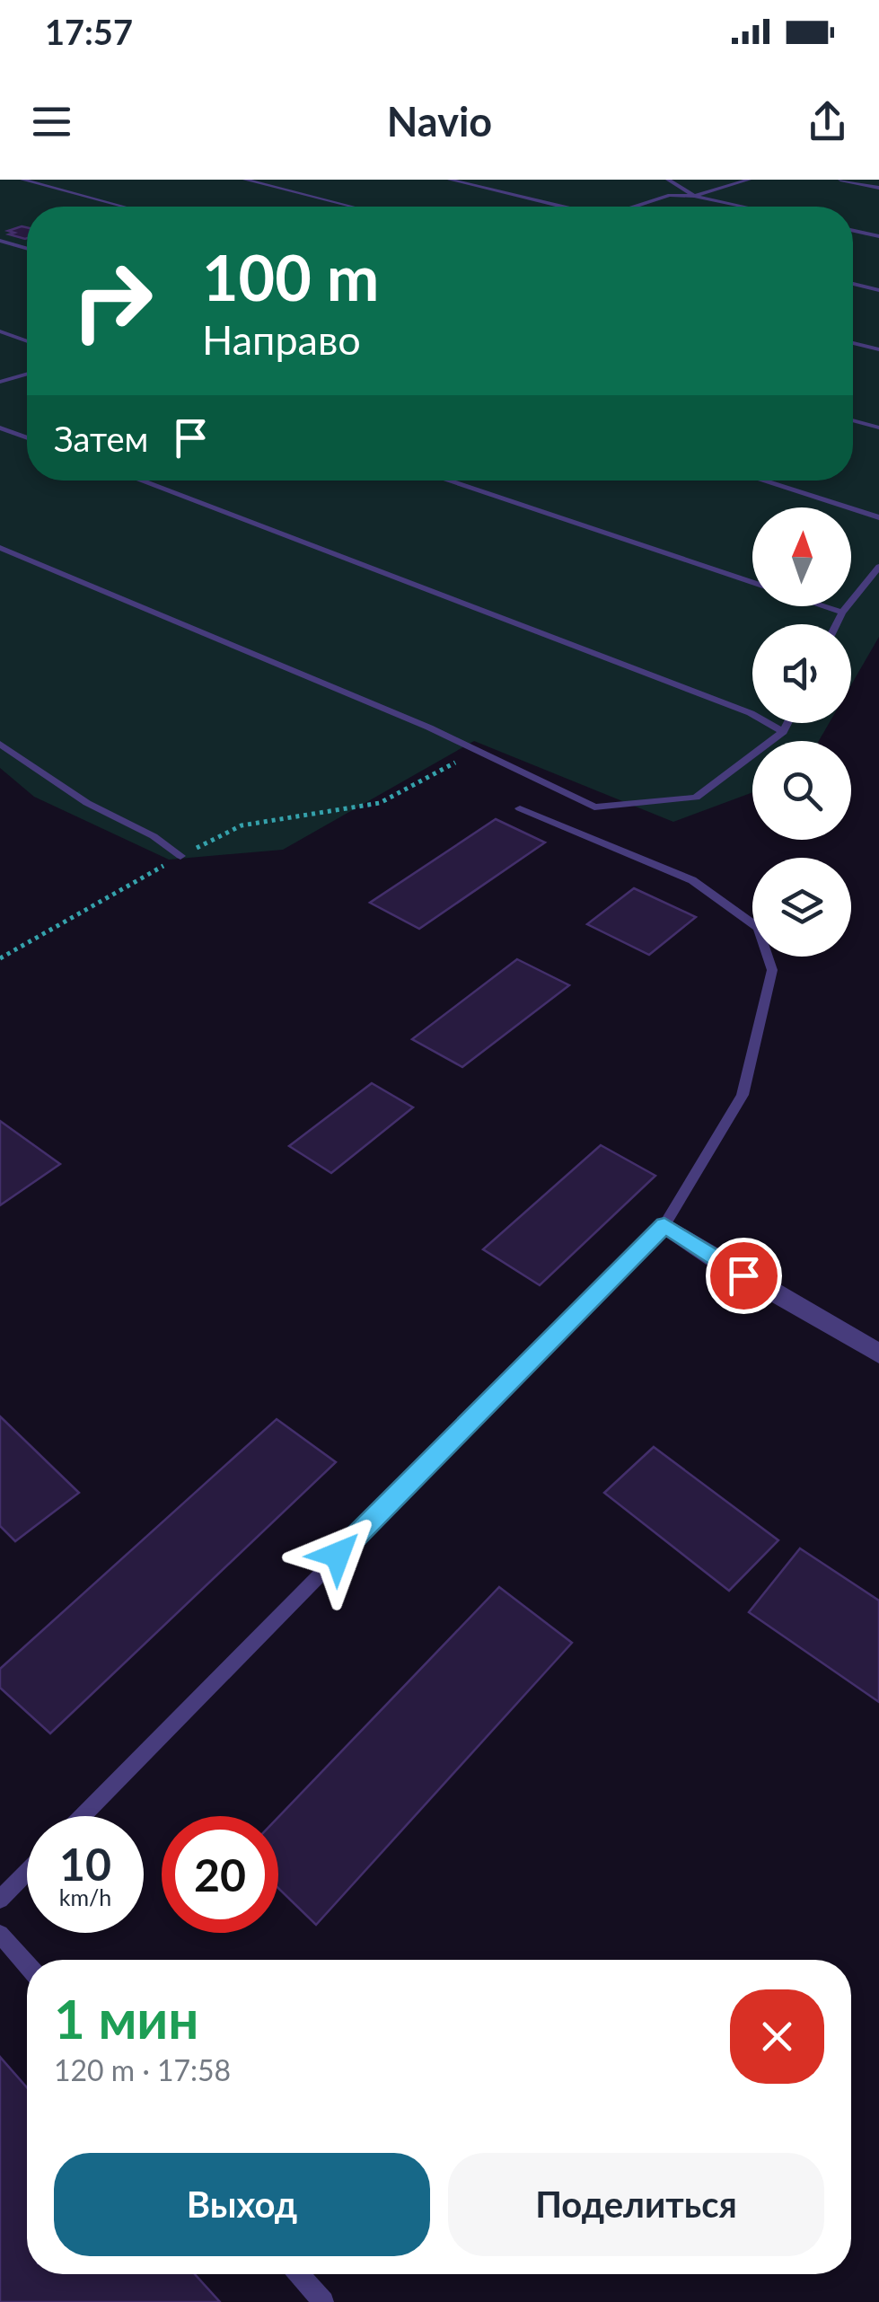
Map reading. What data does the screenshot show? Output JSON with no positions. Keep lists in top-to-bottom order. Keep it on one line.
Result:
{"north":"top","page":{"status":"17:57","header":"Navio","turn":["100 m","Направо"],"then":"Затем","speed":"10 km/h","limit":"20","heading":["1 мин","120 m · 17:58"],"buttons":["Выход","Поделиться"]}}
